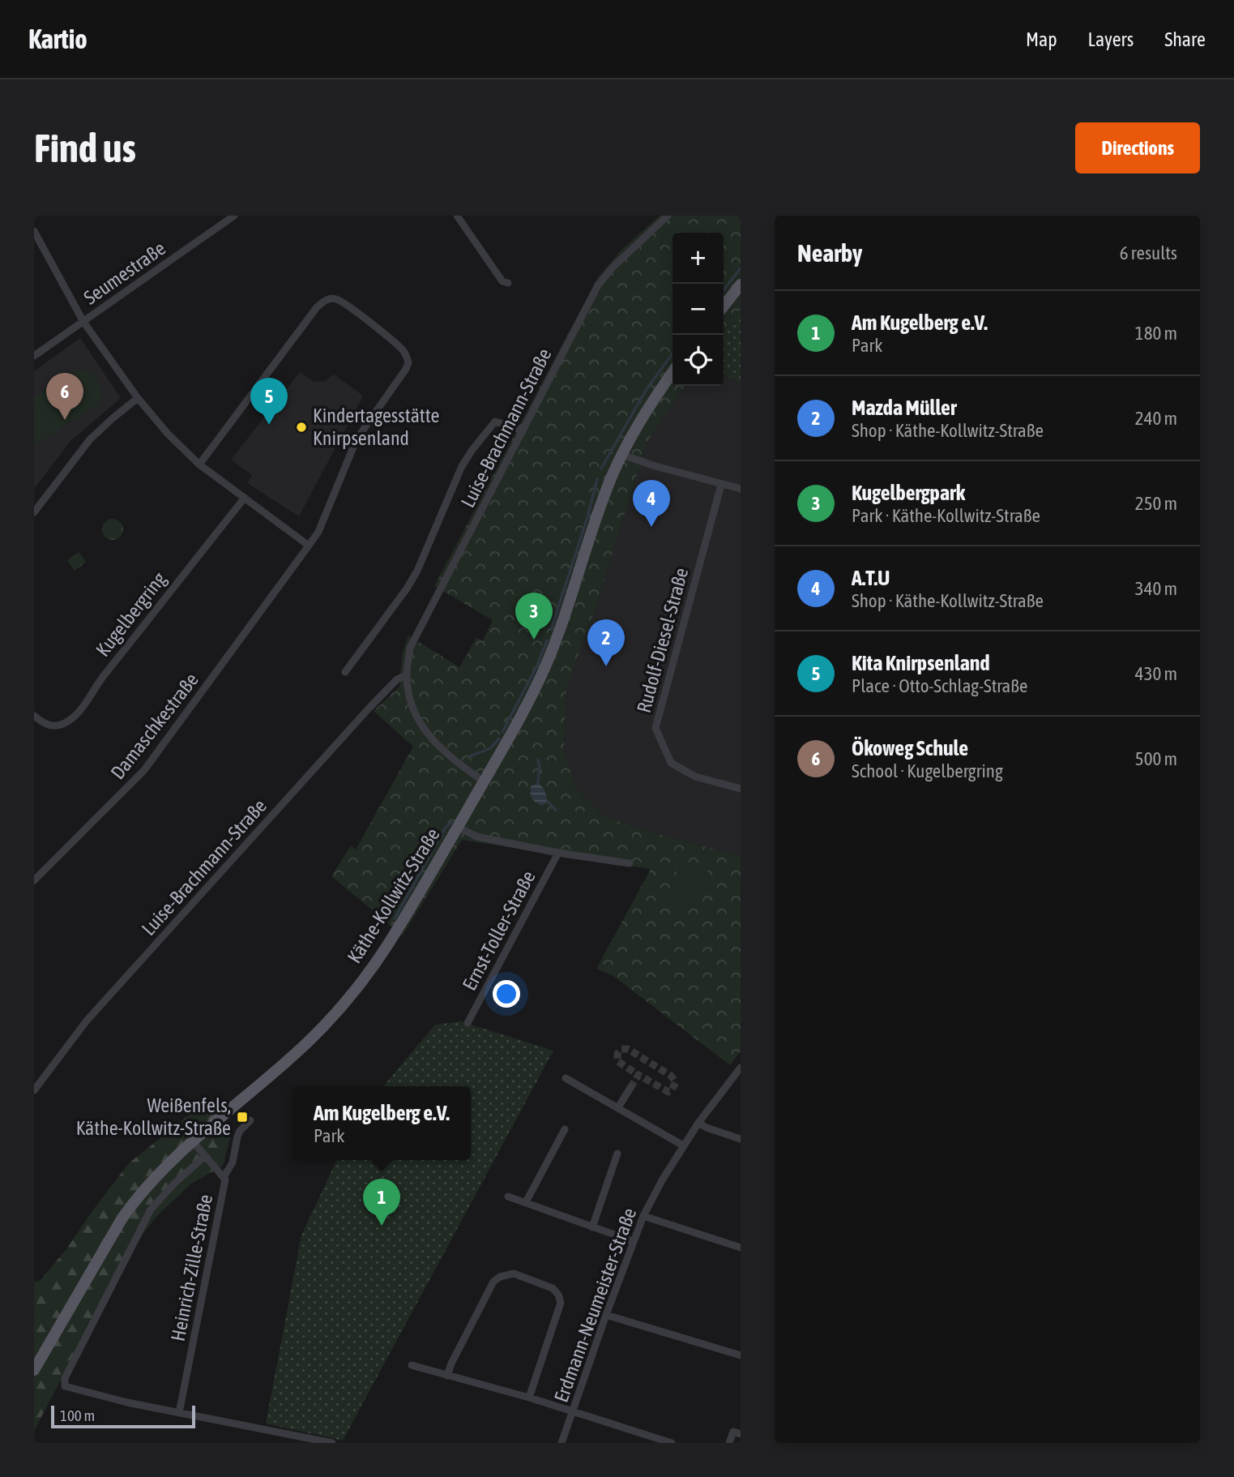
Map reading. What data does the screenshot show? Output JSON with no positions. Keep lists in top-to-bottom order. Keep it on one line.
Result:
{"streets":{"main road":["Käthe-Kollwitz-Straße"],"street":["Seumestraße","Luise-Brachmann-Straße","Kugelbergring","Rudolf-Diesel-Straße","Damaschkestraße","Ernst-Toller-Straße","Heinrich-Zille-Straße","Erdmann-Neumeister-Straße"]},"crossings":[["Luise-Brachmann-Straße","Käthe-Kollwitz-Straße"],["Käthe-Kollwitz-Straße","Heinrich-Zille-Straße"]],"places":{"other":["Kindertagesstätte Knirpsenland"],"transit":["Weißenfels, Käthe-Kollwitz-Straße"]},"scale_bar":"100 m","page":{"header":"Kartio","nav":["Map","Layers","Share"],"buttons":"Directions","title":"Find us","heading":["Nearby","6 results"],"map_buttons":["+","−"],"list":[{"mark":"1","name":"Am Kugelberg e.V.","note":"Park","value":"180 m"},{"mark":"2","name":"Mazda Müller","note":"Shop · Käthe-Kollwitz-Straße","value":"240 m"},{"mark":"3","name":"Kugelbergpark","note":"Park · Käthe-Kollwitz-Straße","value":"250 m"},{"mark":"4","name":"A.T.U","note":"Shop · Käthe-Kollwitz-Straße","value":"340 m"},{"mark":"5","name":"Kita Knirpsenland","note":"Place · Otto-Schlag-Straße","value":"430 m"},{"mark":"6","name":"Ökoweg Schule","note":"School · Kugelbergring","value":"500 m"}],"pins":["6","5","4","3","2","1"],"popup":["Am Kugelberg e.V.","Park"],"scale":"100 m"}}
